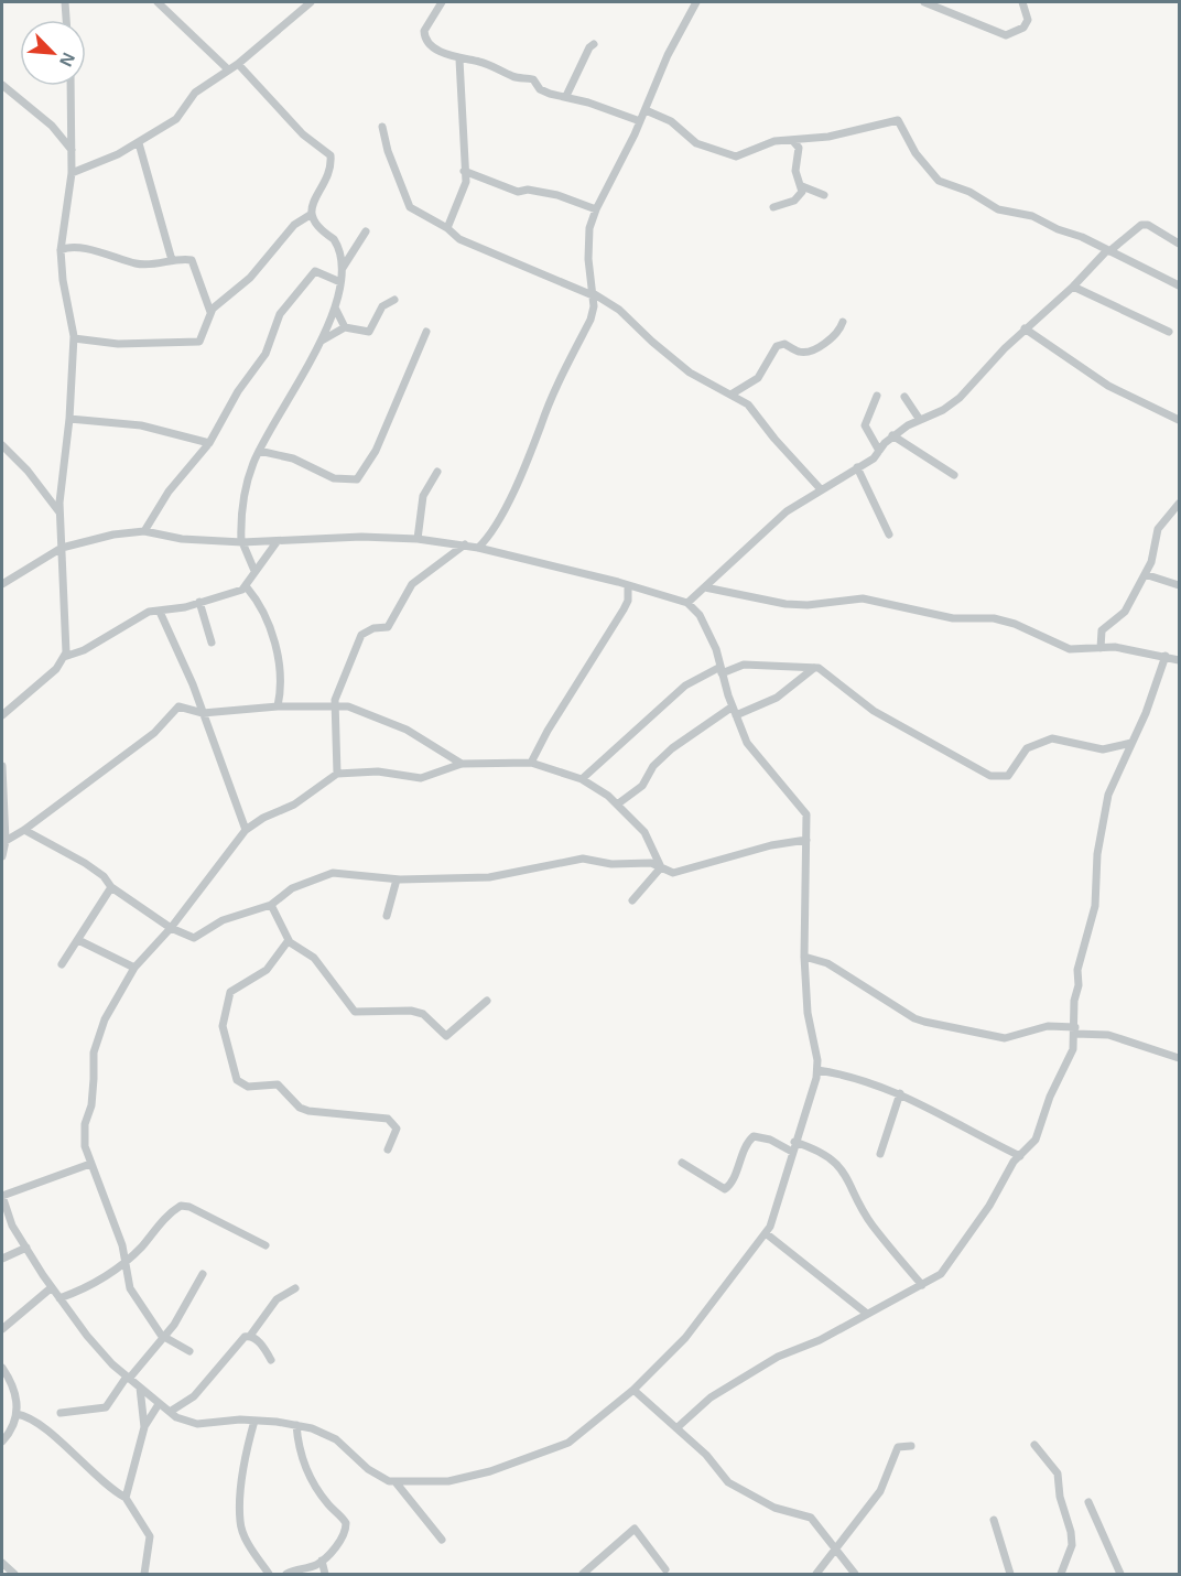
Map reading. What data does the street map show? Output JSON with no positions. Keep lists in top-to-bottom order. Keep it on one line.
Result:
{"north":"bottom right"}
